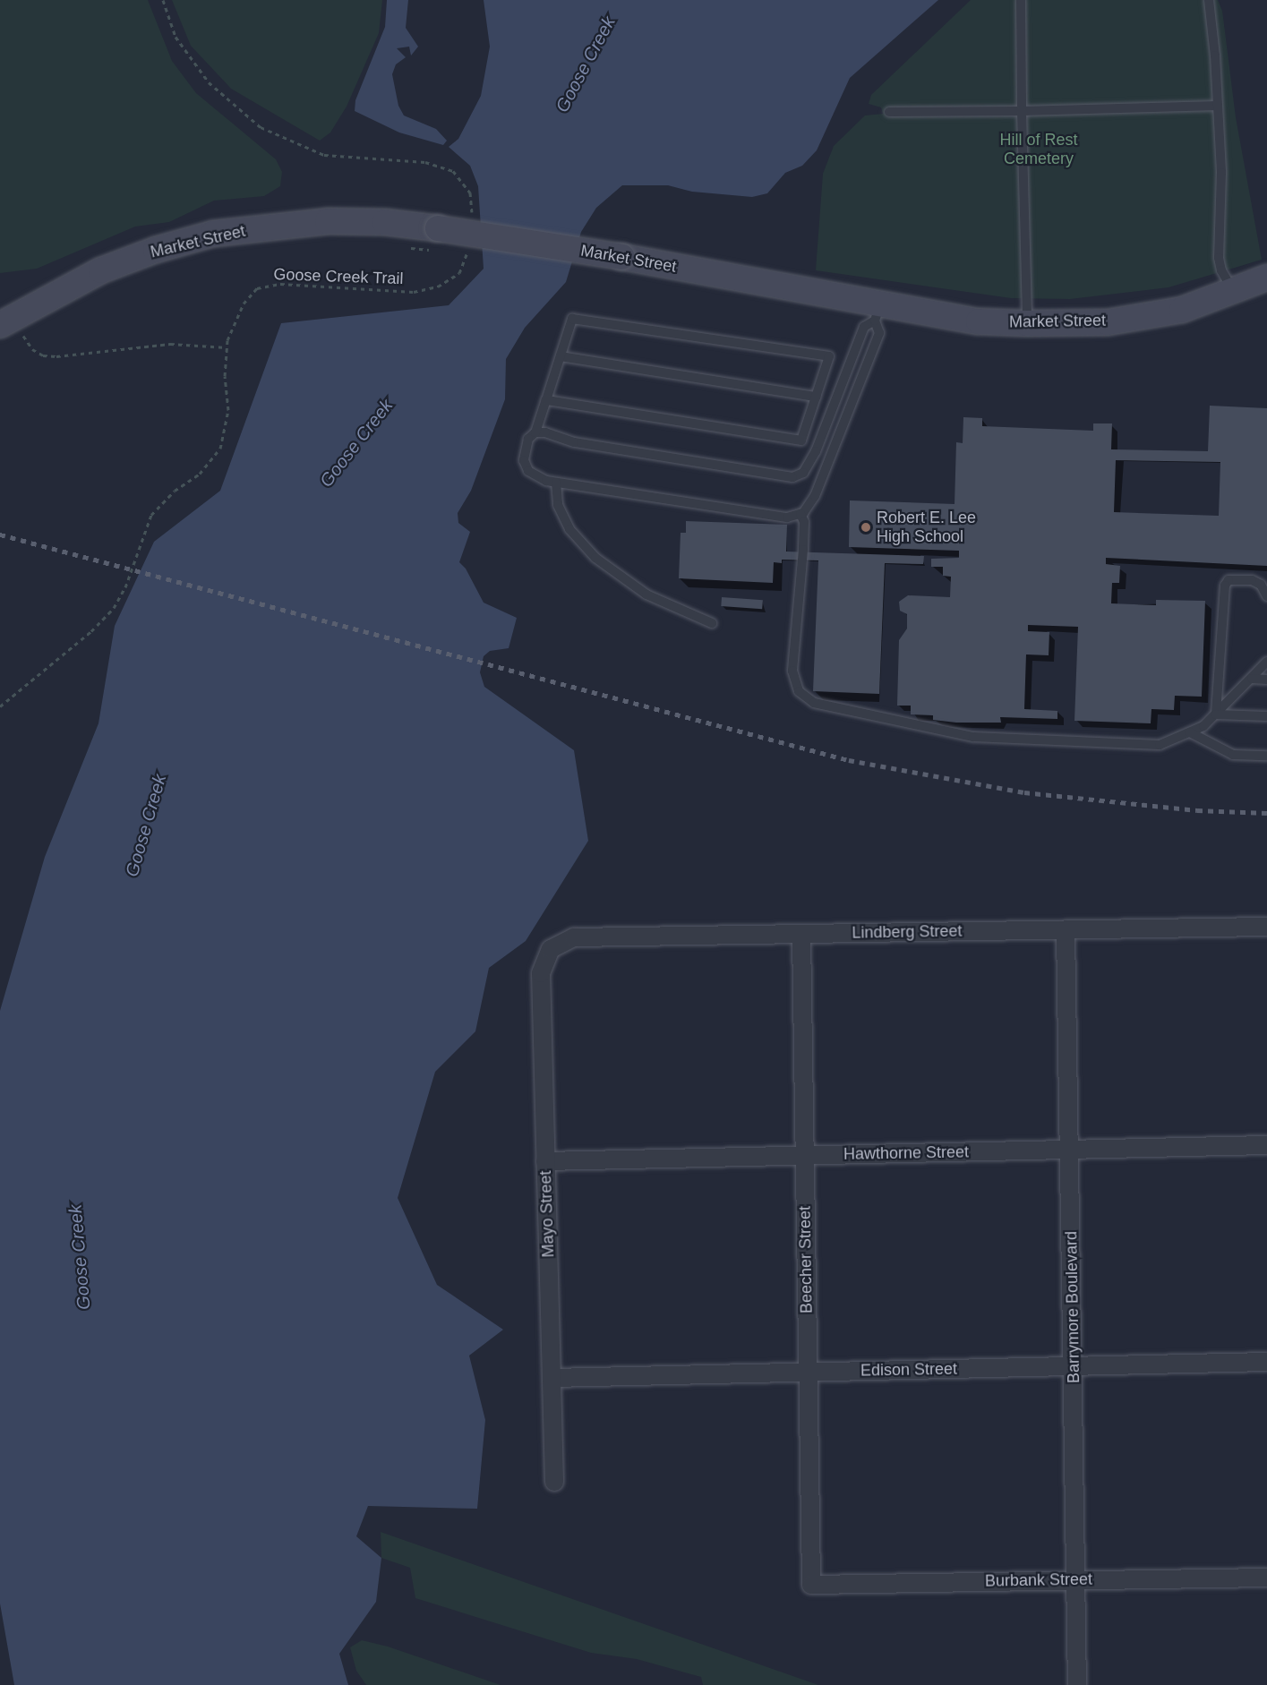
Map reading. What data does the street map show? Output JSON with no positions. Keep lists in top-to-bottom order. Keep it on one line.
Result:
{"streets":{"main road":["Market Street"],"street":["Lindberg Street","Hawthorne Street","Mayo Street","Beecher Street","Barrymore Boulevard","Edison Street","Burbank Street"],"path":["Goose Creek Trail"]},"crossings":[["Lindberg Street","Mayo Street"],["Lindberg Street","Beecher Street"],["Lindberg Street","Barrymore Boulevard"],["Hawthorne Street","Mayo Street"],["Hawthorne Street","Beecher Street"],["Hawthorne Street","Barrymore Boulevard"],["Mayo Street","Edison Street"],["Beecher Street","Edison Street"],["Beecher Street","Burbank Street"],["Barrymore Boulevard","Edison Street"],["Barrymore Boulevard","Burbank Street"]],"water":["Goose Creek"],"parks":["Hill of Rest Cemetery"],"places":["Robert E. Lee High School"]}
